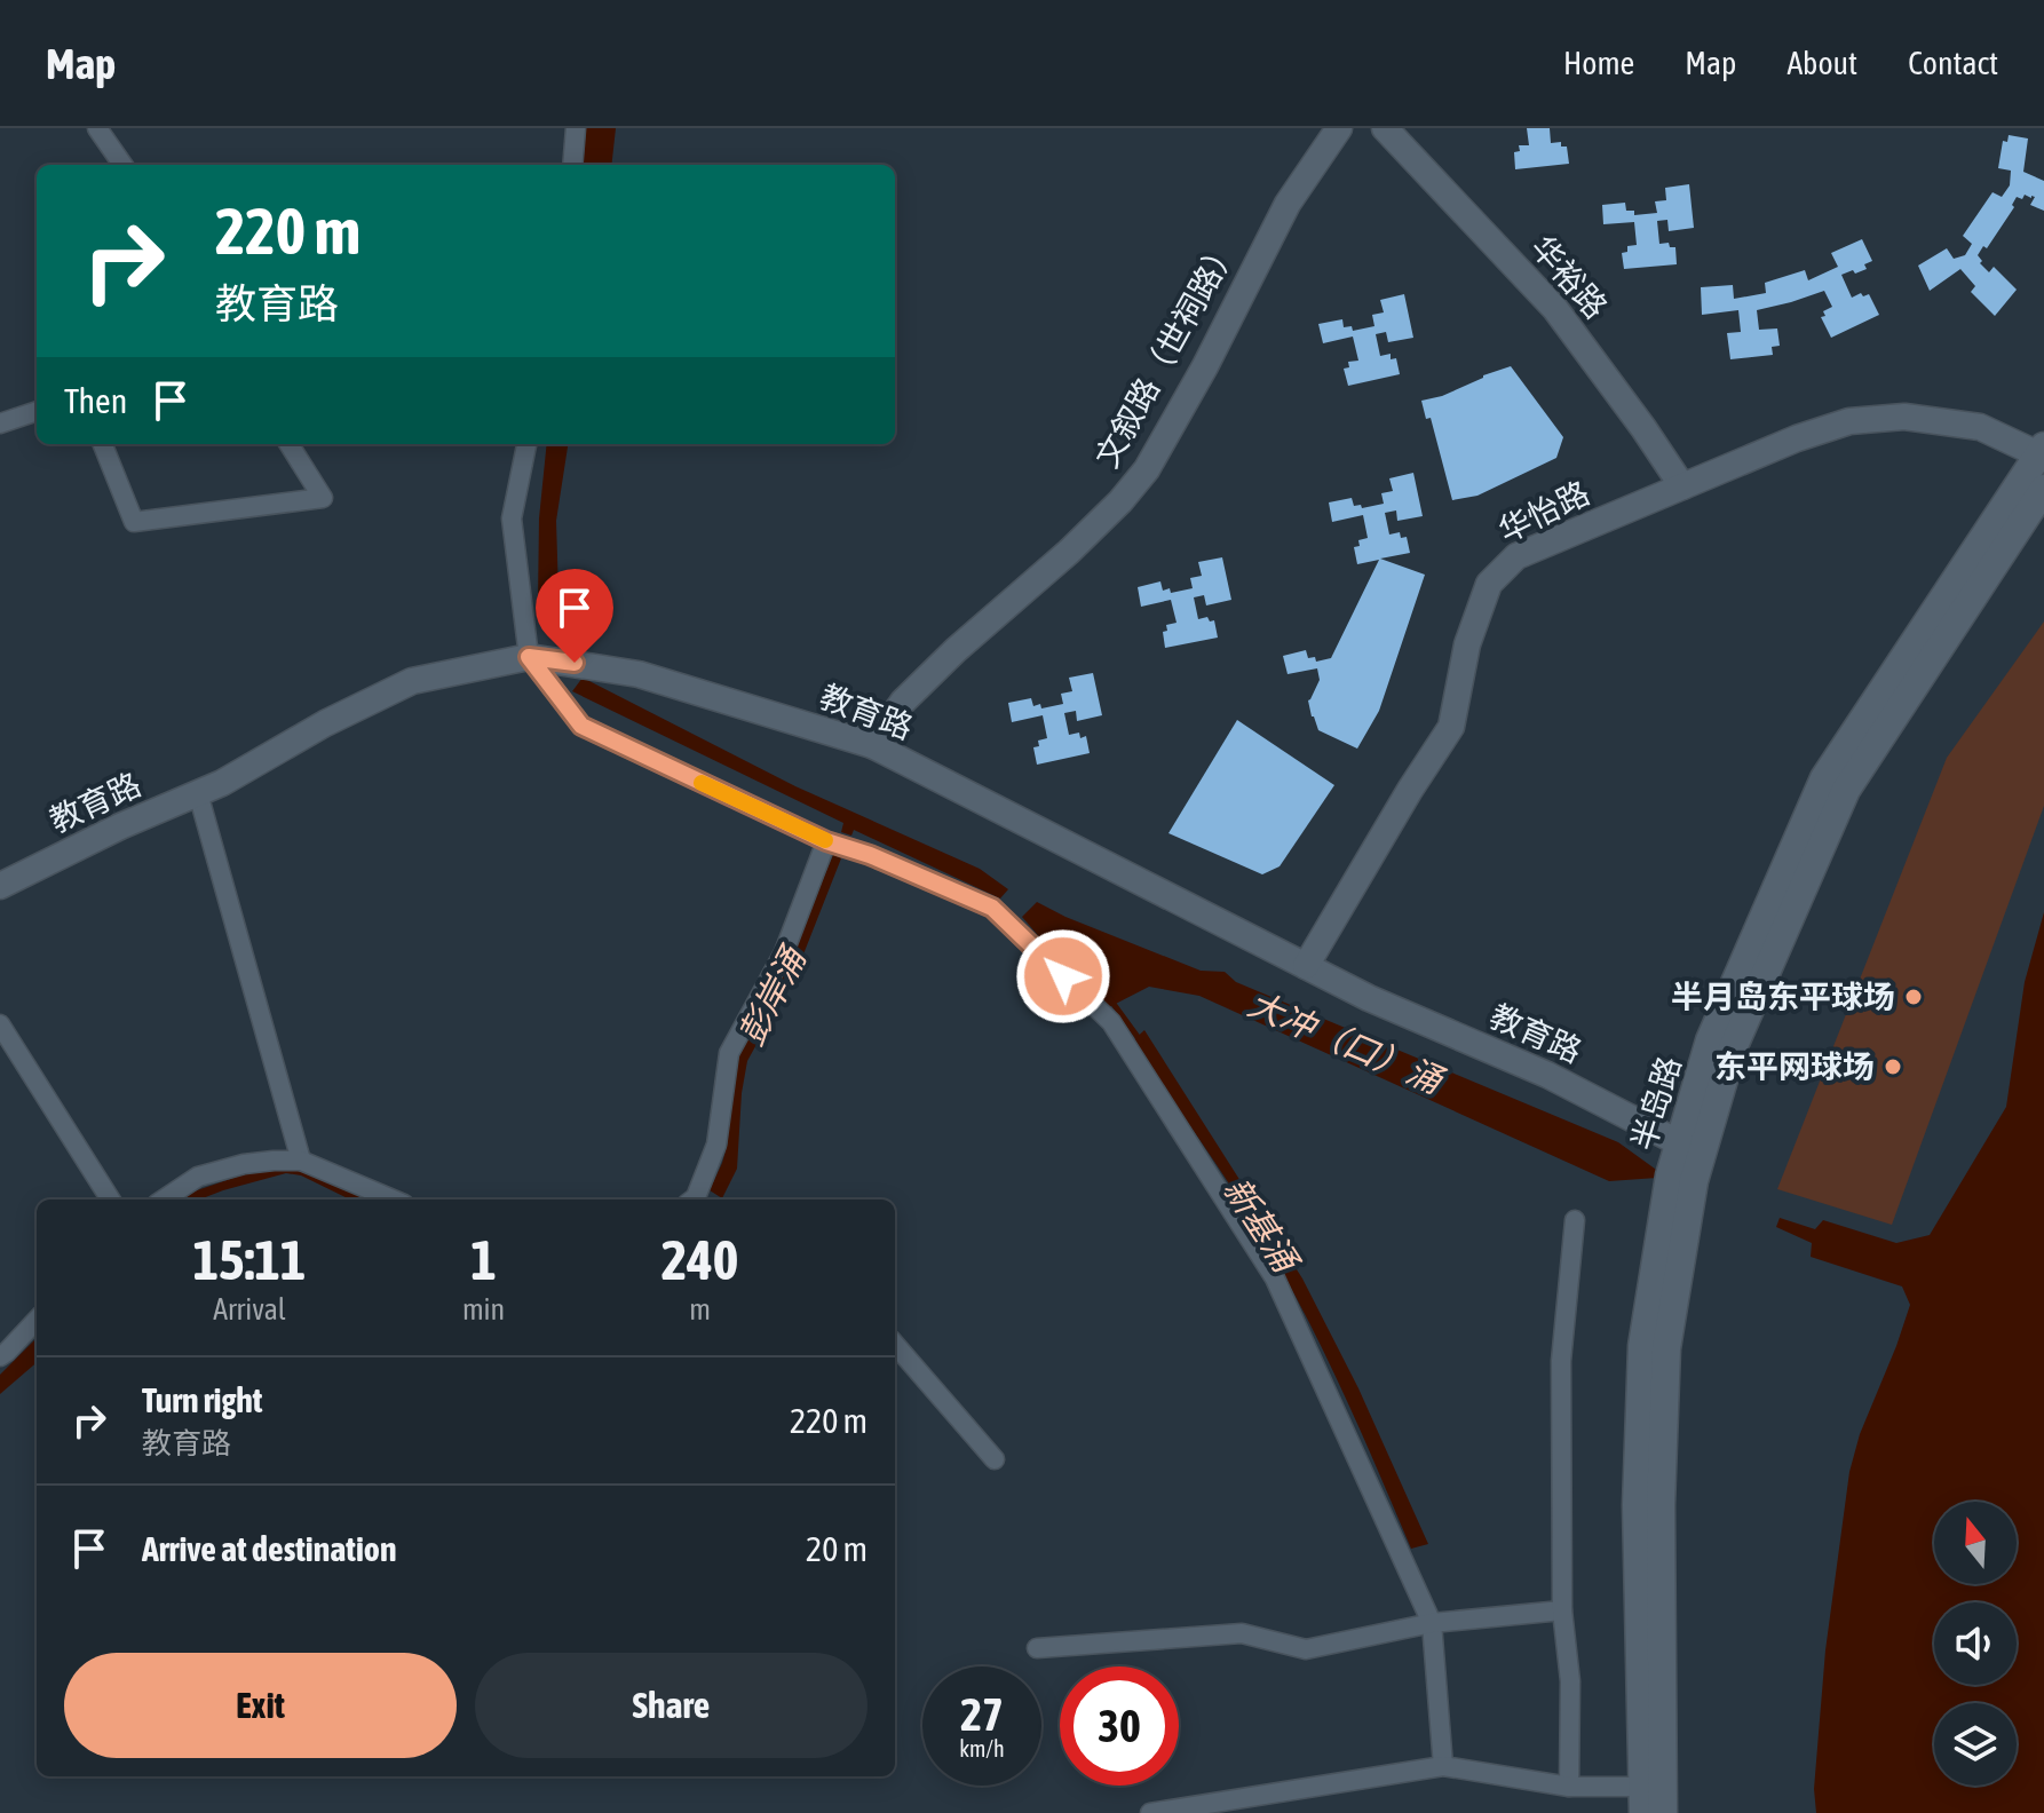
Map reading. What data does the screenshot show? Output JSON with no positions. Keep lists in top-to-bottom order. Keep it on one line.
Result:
{"streets":{"main road":["半岛路"],"street":["华裕路","文叙路（世祠路）","华怡路","教育路"]},"crossings":[["华裕路","华怡路"],["文叙路（世祠路）","教育路"],["华怡路","教育路"],["华怡路","半岛路"],["教育路","半岛路"]],"water":["彭岸涌","大冲（口）涌","新基涌"],"places":["半月岛东平球场","东平网球场"],"north":"top","page":{"header":"Map","nav":["Home","Map","About","Contact"],"turn":["220 m","教育路"],"then":"Then","eta":["15:11","Arrival","1","min","240","m"],"list":[{"name":"Turn right","note":"教育路","value":"220 m"},{"name":"Arrive at destination","value":"20 m"}],"buttons":["Exit","Share"],"speed":"27 km/h","limit":"30"}}
